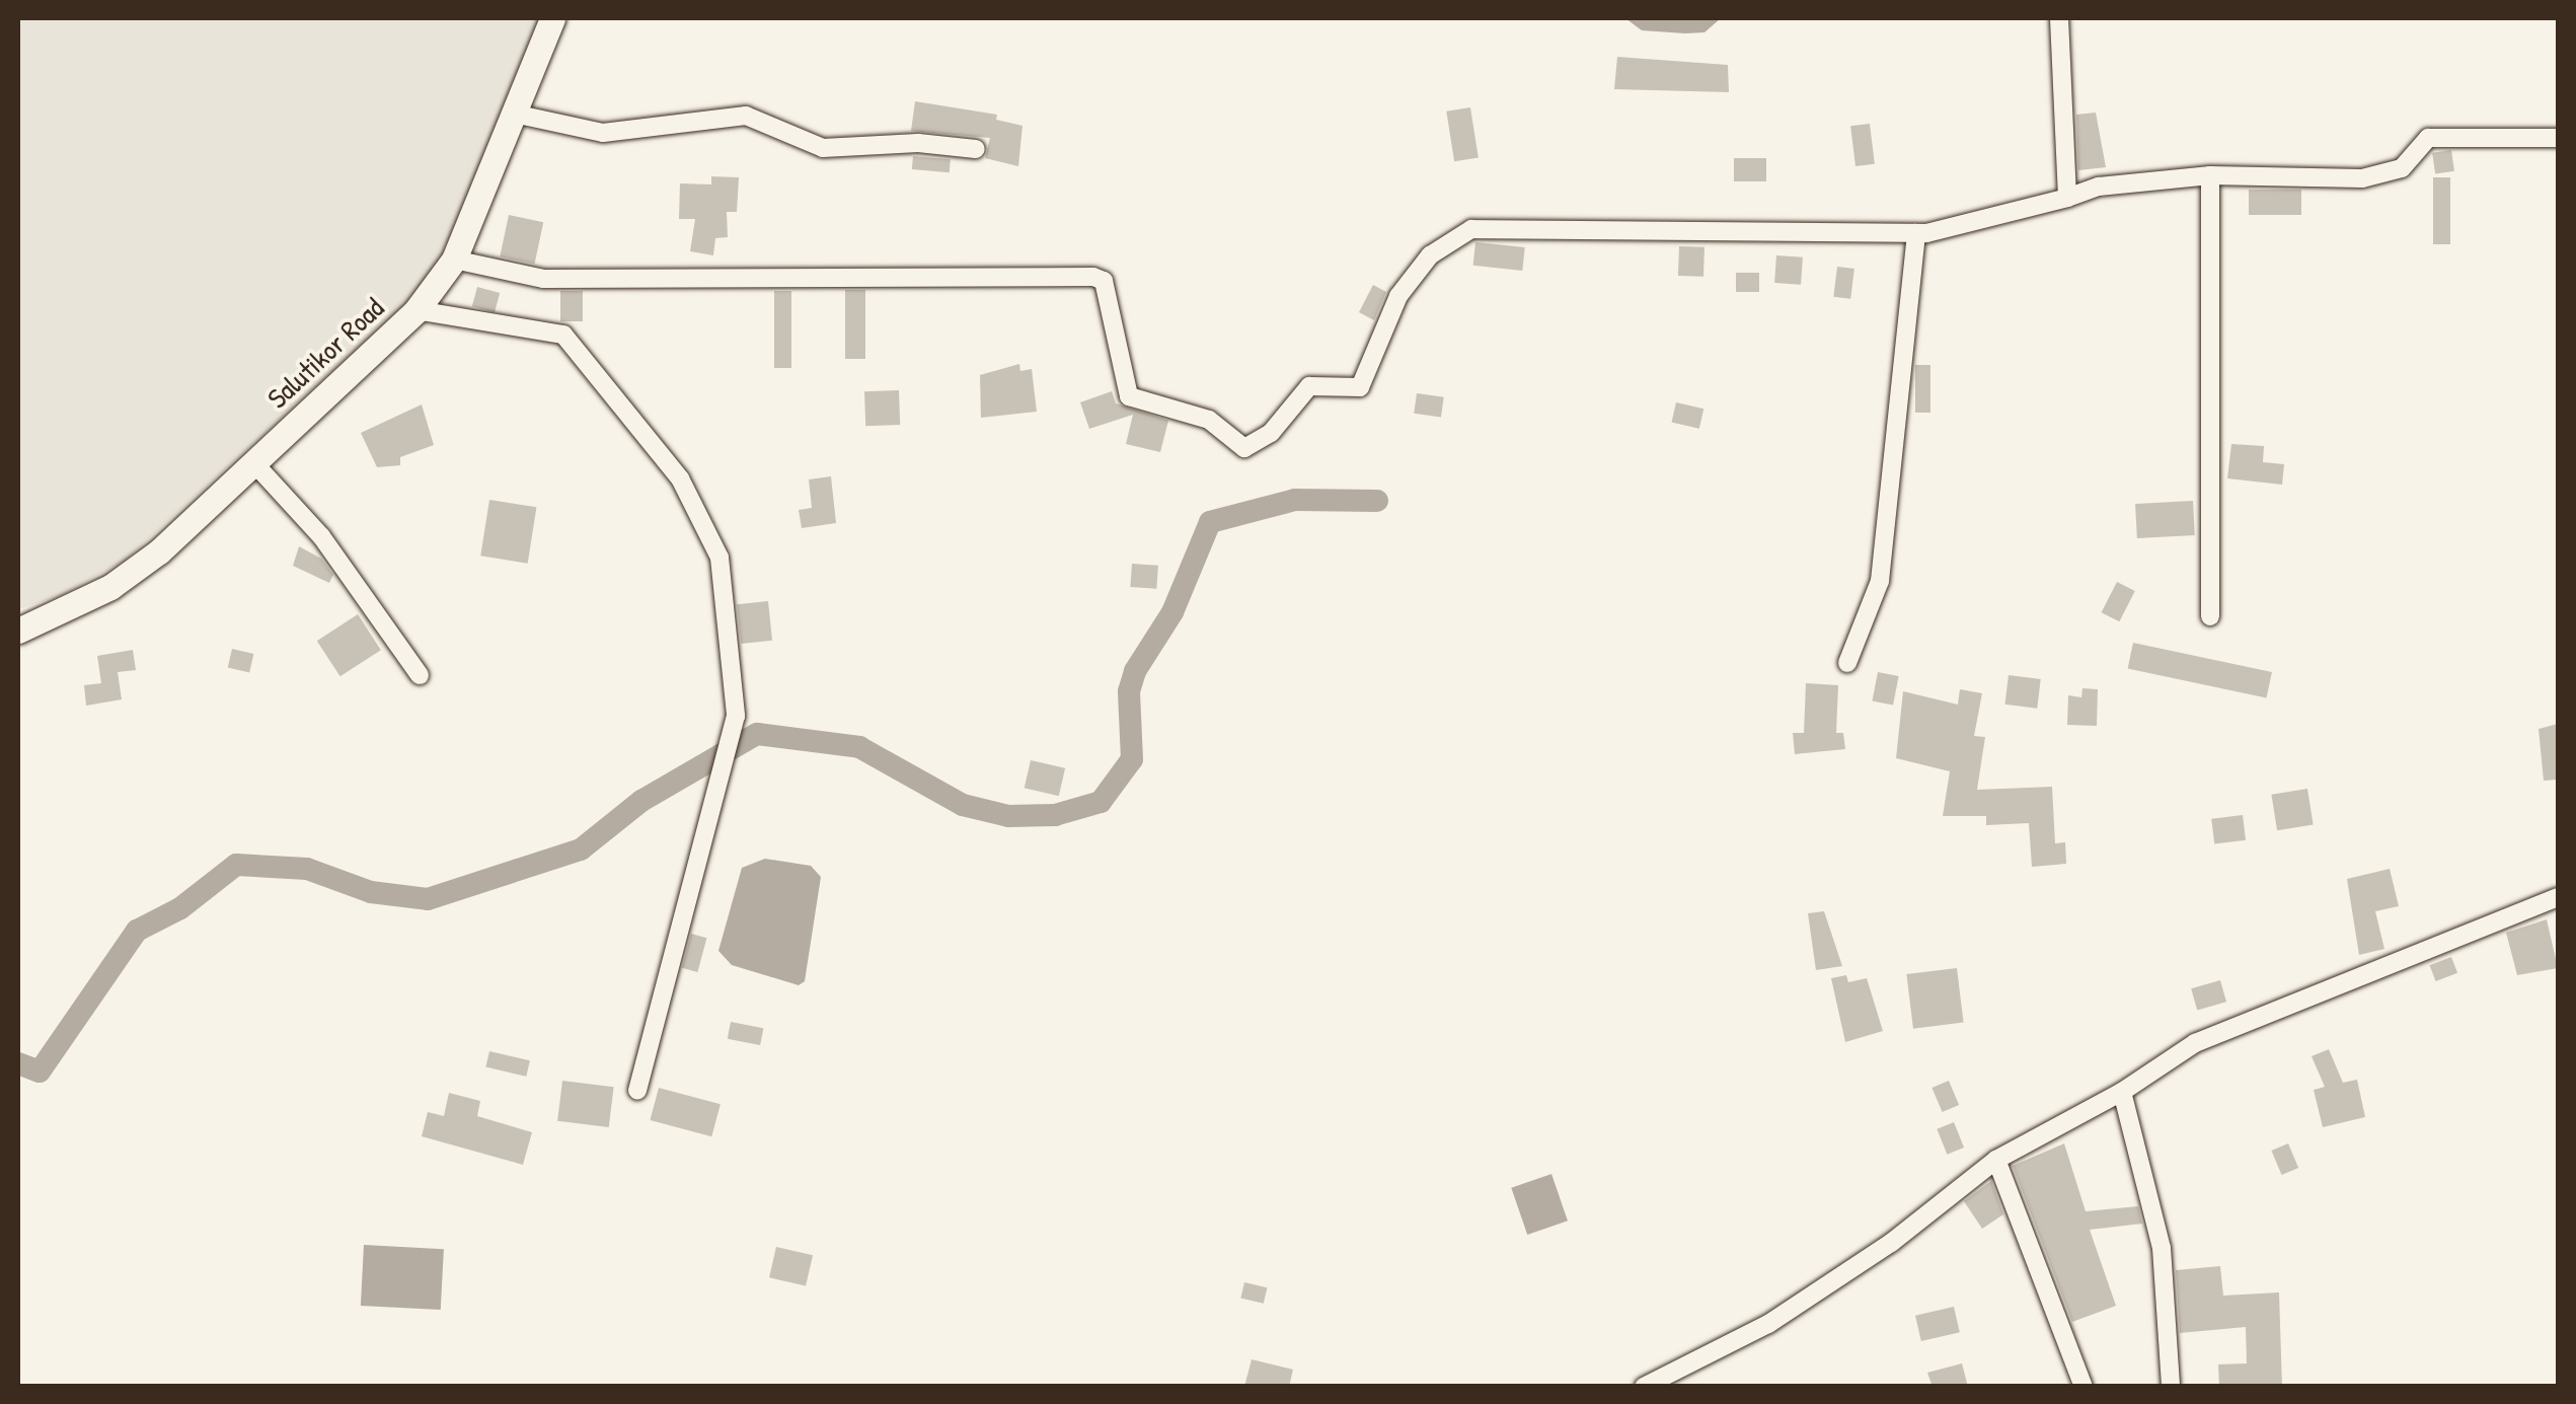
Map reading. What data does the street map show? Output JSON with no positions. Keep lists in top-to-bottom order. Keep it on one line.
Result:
{"streets":{"main road":["Salutikor Road"]}}
